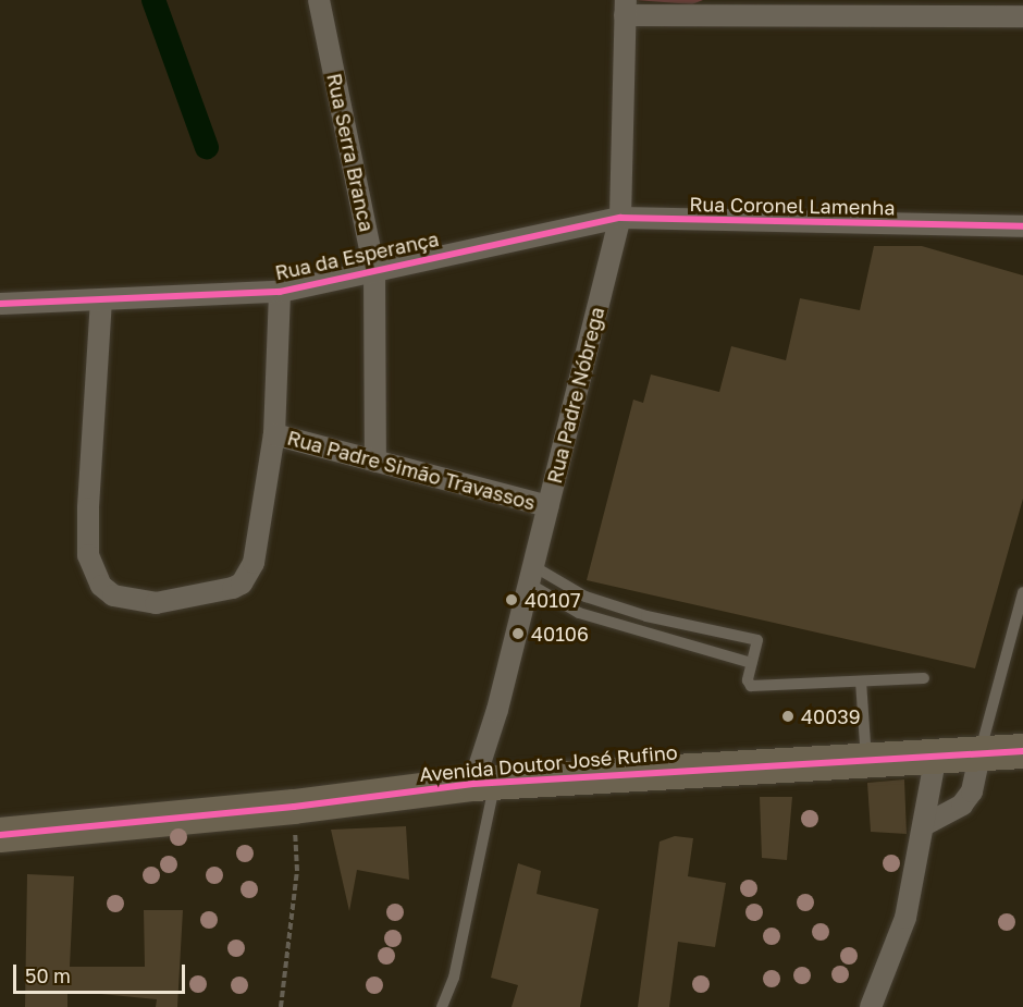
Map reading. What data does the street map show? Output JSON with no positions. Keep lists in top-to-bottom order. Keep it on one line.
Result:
{"streets":{"main road":["Avenida Doutor José Rufino"],"street":["Rua Serra Branca","Rua Coronel Lamenha","Rua da Esperança","Rua Padre Nóbrega","Rua Padre Simão Travassos"]},"crossings":[["Rua Serra Branca","Rua da Esperança"],["Rua Serra Branca","Rua Padre Simão Travassos"],["Rua Coronel Lamenha","Rua da Esperança"],["Rua Coronel Lamenha","Rua Padre Nóbrega"],["Rua Padre Nóbrega","Rua Padre Simão Travassos"],["Rua Padre Nóbrega","Avenida Doutor José Rufino"]],"places":["40107","40106","40039"],"scale_bar":"50 m"}
